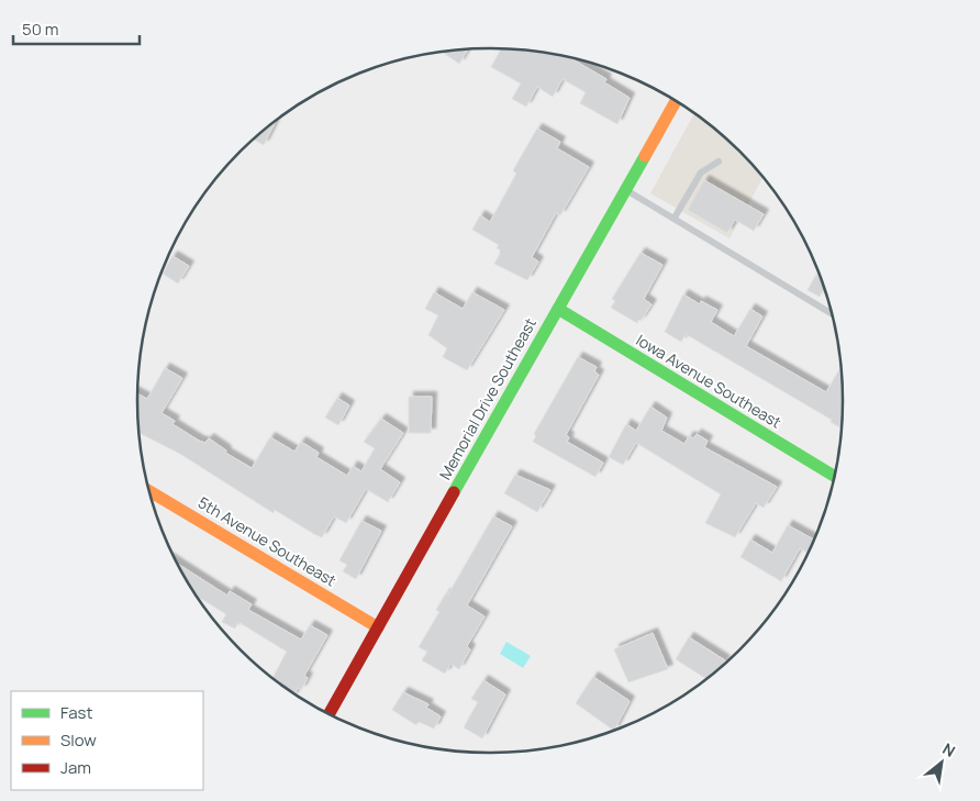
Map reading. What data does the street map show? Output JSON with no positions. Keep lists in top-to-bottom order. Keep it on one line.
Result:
{"streets":{"street":["Iowa Avenue Southeast","Memorial Drive Southeast","5th Avenue Southeast"]},"crossings":[["Iowa Avenue Southeast","Memorial Drive Southeast"],["Memorial Drive Southeast","5th Avenue Southeast"]],"legend":["Fast","Slow","Jam"],"scale_bar":"50 m","north":"top right"}
